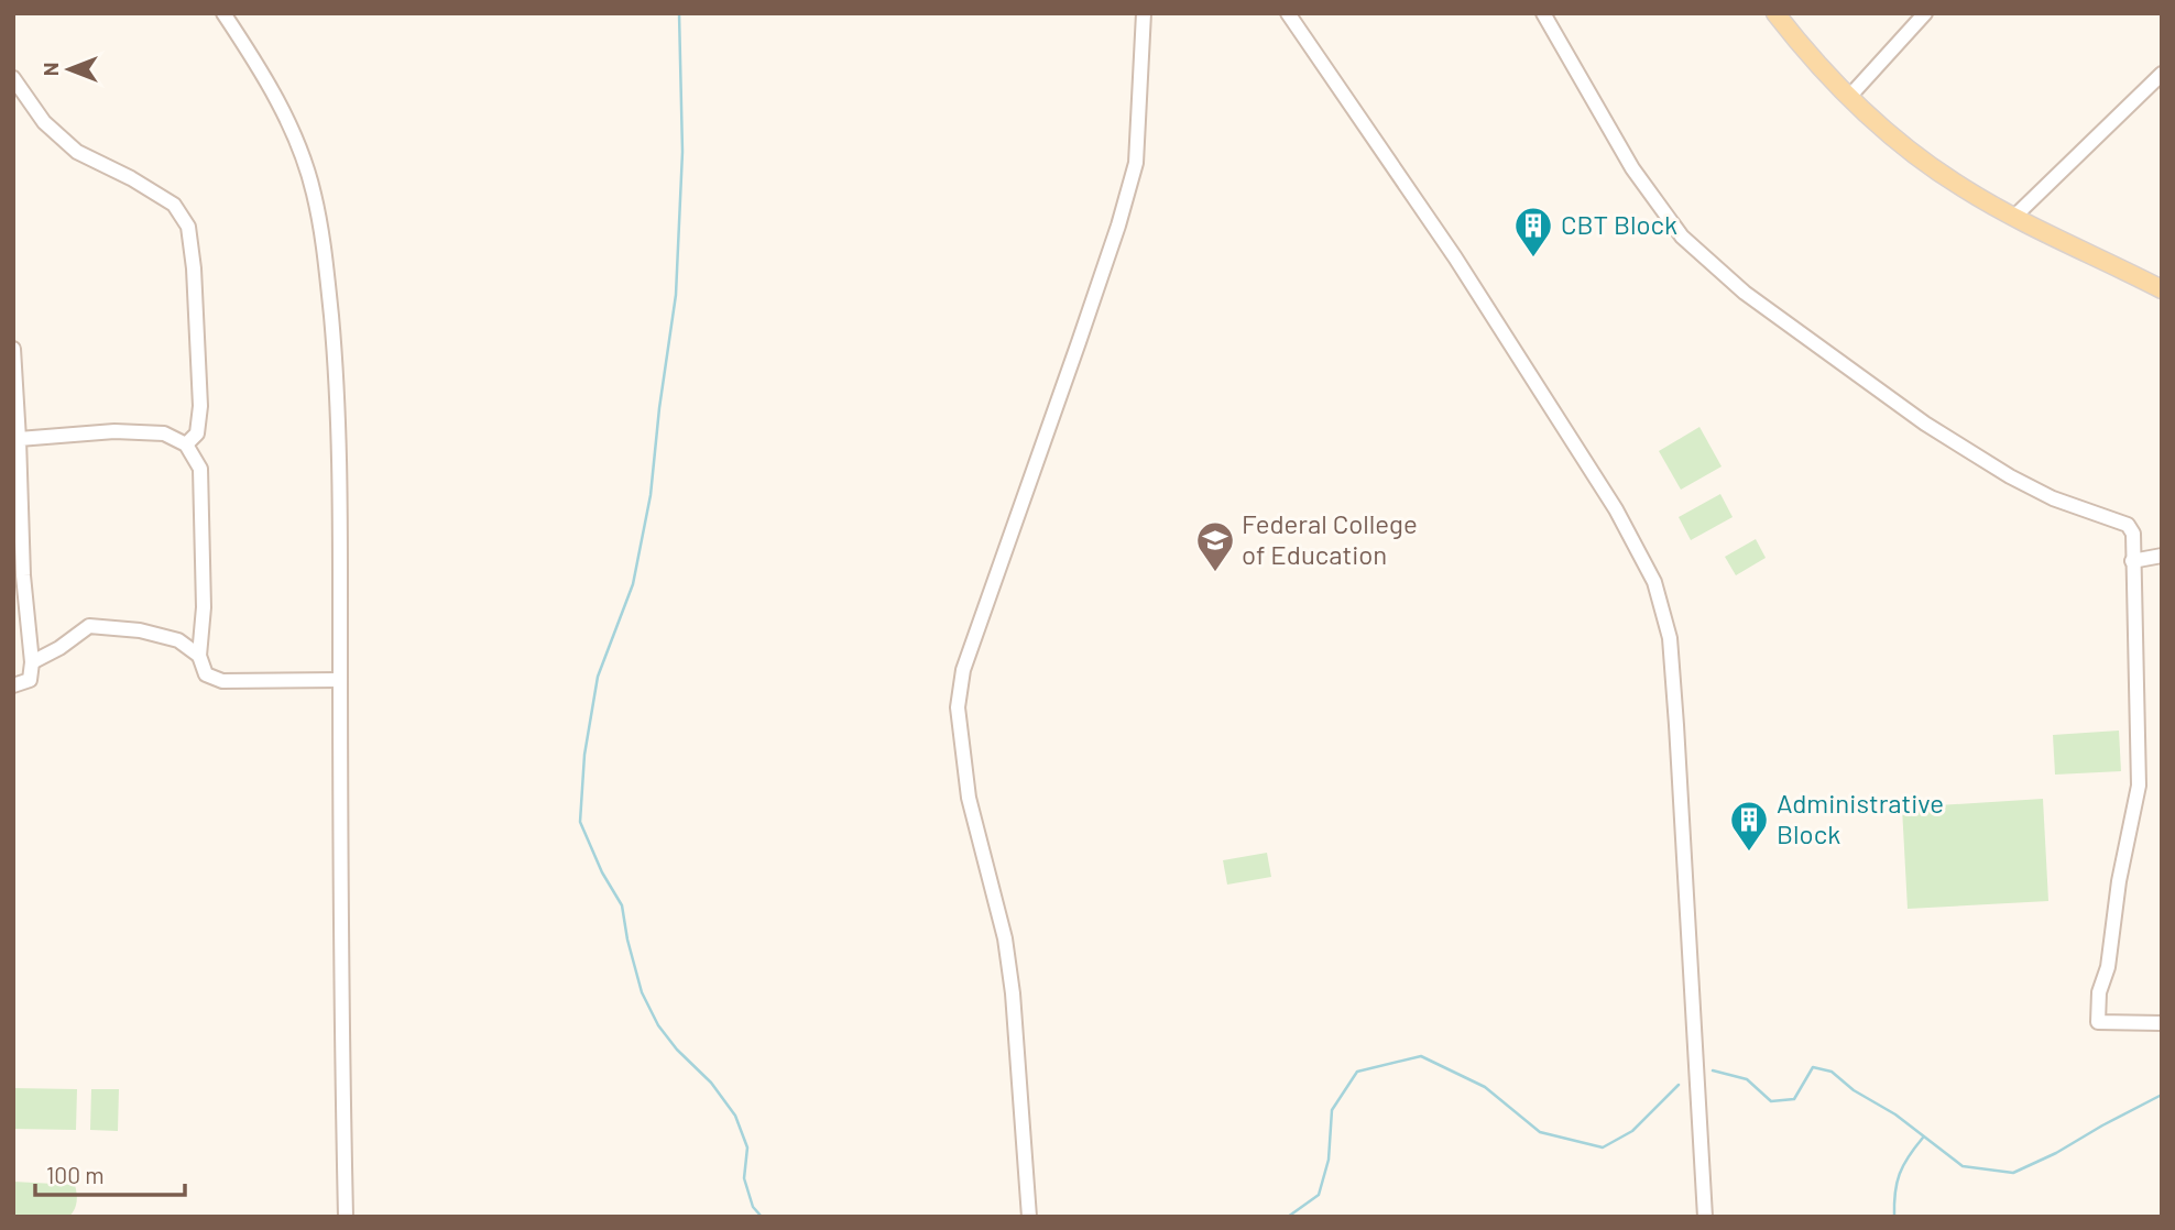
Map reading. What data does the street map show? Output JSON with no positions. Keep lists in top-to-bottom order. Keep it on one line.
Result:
{"places":{"building":["CBT Block","Administrative Block"],"school or university":["Federal College of Education"]},"scale_bar":"100 m","north":"left"}
